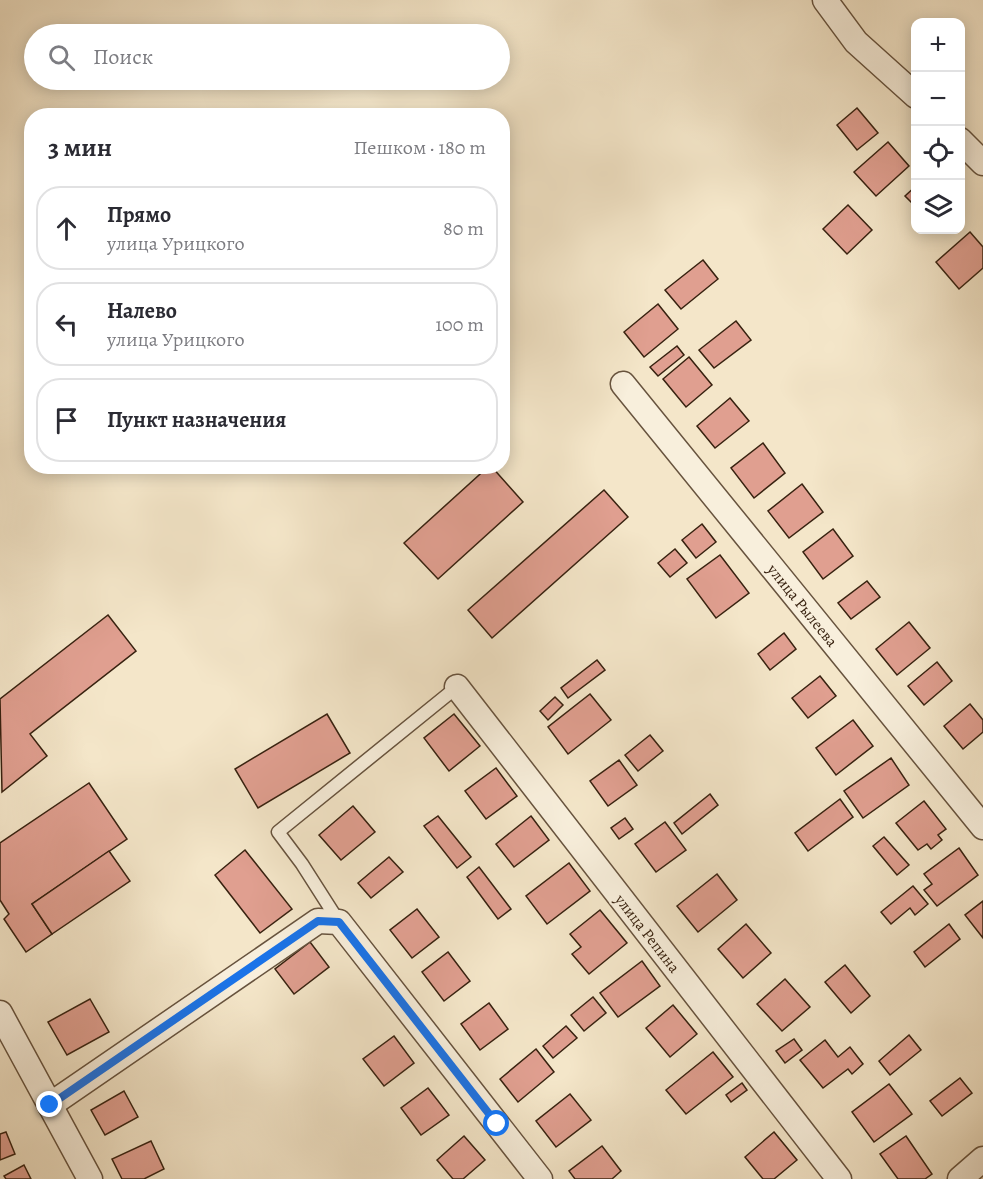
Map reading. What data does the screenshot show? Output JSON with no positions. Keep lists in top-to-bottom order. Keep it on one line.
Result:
{"streets":{"street":["улица Рылеева","улица Репина"]},"page":{"map_buttons":["+","−"],"search":"Поиск","heading":["3 мин","Пешком · 180 m"],"list":[["Прямо","улица Урицкого","80 m"],["Налево","улица Урицкого","100 m"],"Пункт назначения"]}}
